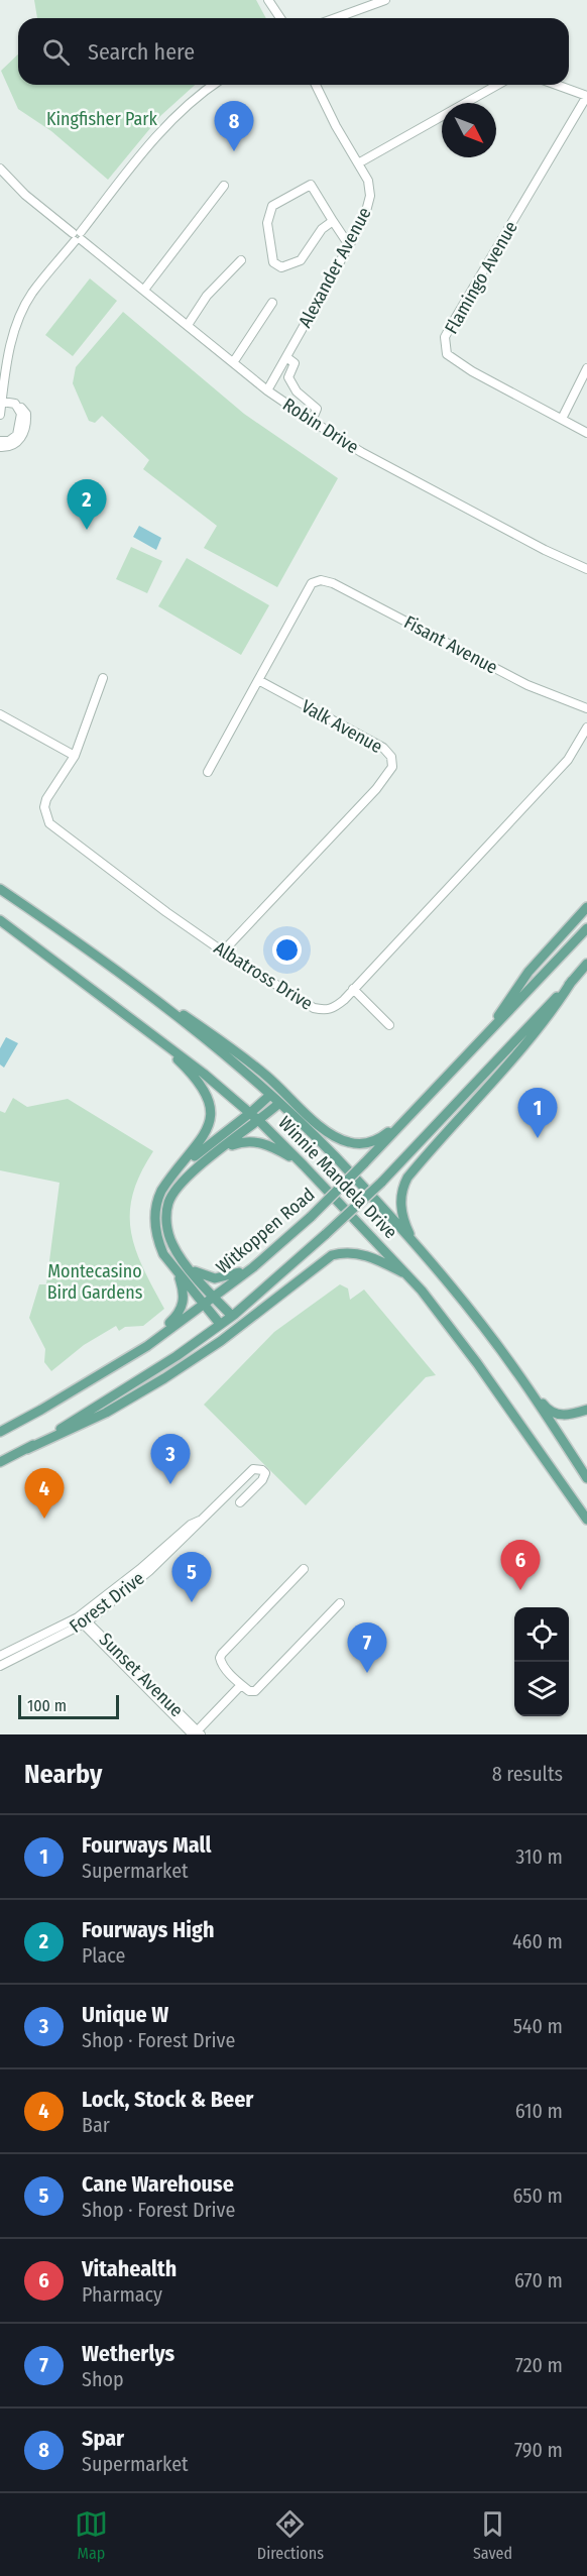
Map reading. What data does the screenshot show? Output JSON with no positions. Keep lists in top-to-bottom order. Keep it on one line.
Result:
{"streets":{"main road":["Winnie Mandela Drive","Witkoppen Road"],"street":["Alexander Avenue","Flamingo Avenue","Robin Drive","Fisant Avenue","Valk Avenue","Albatross Drive","Forest Drive","Sunset Avenue"]},"crossings":[["Alexander Avenue","Robin Drive"],["Fisant Avenue","Valk Avenue"],["Valk Avenue","Albatross Drive"],["Forest Drive","Sunset Avenue"]],"parks":["Kingfisher Park","Montecasino Bird Gardens"],"scale_bar":"100 m","north":"bottom right","page":{"search":"Search here","pins":["8","2","1","3","4","6","5","7"],"scale":"100 m","heading":["Nearby","8 results"],"list":[{"mark":"1","name":"Fourways Mall","note":"Supermarket","value":"310 m"},{"mark":"2","name":"Fourways High","note":"Place","value":"460 m"},{"mark":"3","name":"Unique W","note":"Shop · Forest Drive","value":"540 m"},{"mark":"4","name":"Lock, Stock & Beer","note":"Bar","value":"610 m"},{"mark":"5","name":"Cane Warehouse","note":"Shop · Forest Drive","value":"650 m"},{"mark":"6","name":"Vitahealth","note":"Pharmacy","value":"670 m"},{"mark":"7","name":"Wetherlys","note":"Shop","value":"720 m"},{"mark":"8","name":"Spar","note":"Supermarket","value":"790 m"}],"nav":["Map","Directions","Saved"]}}
